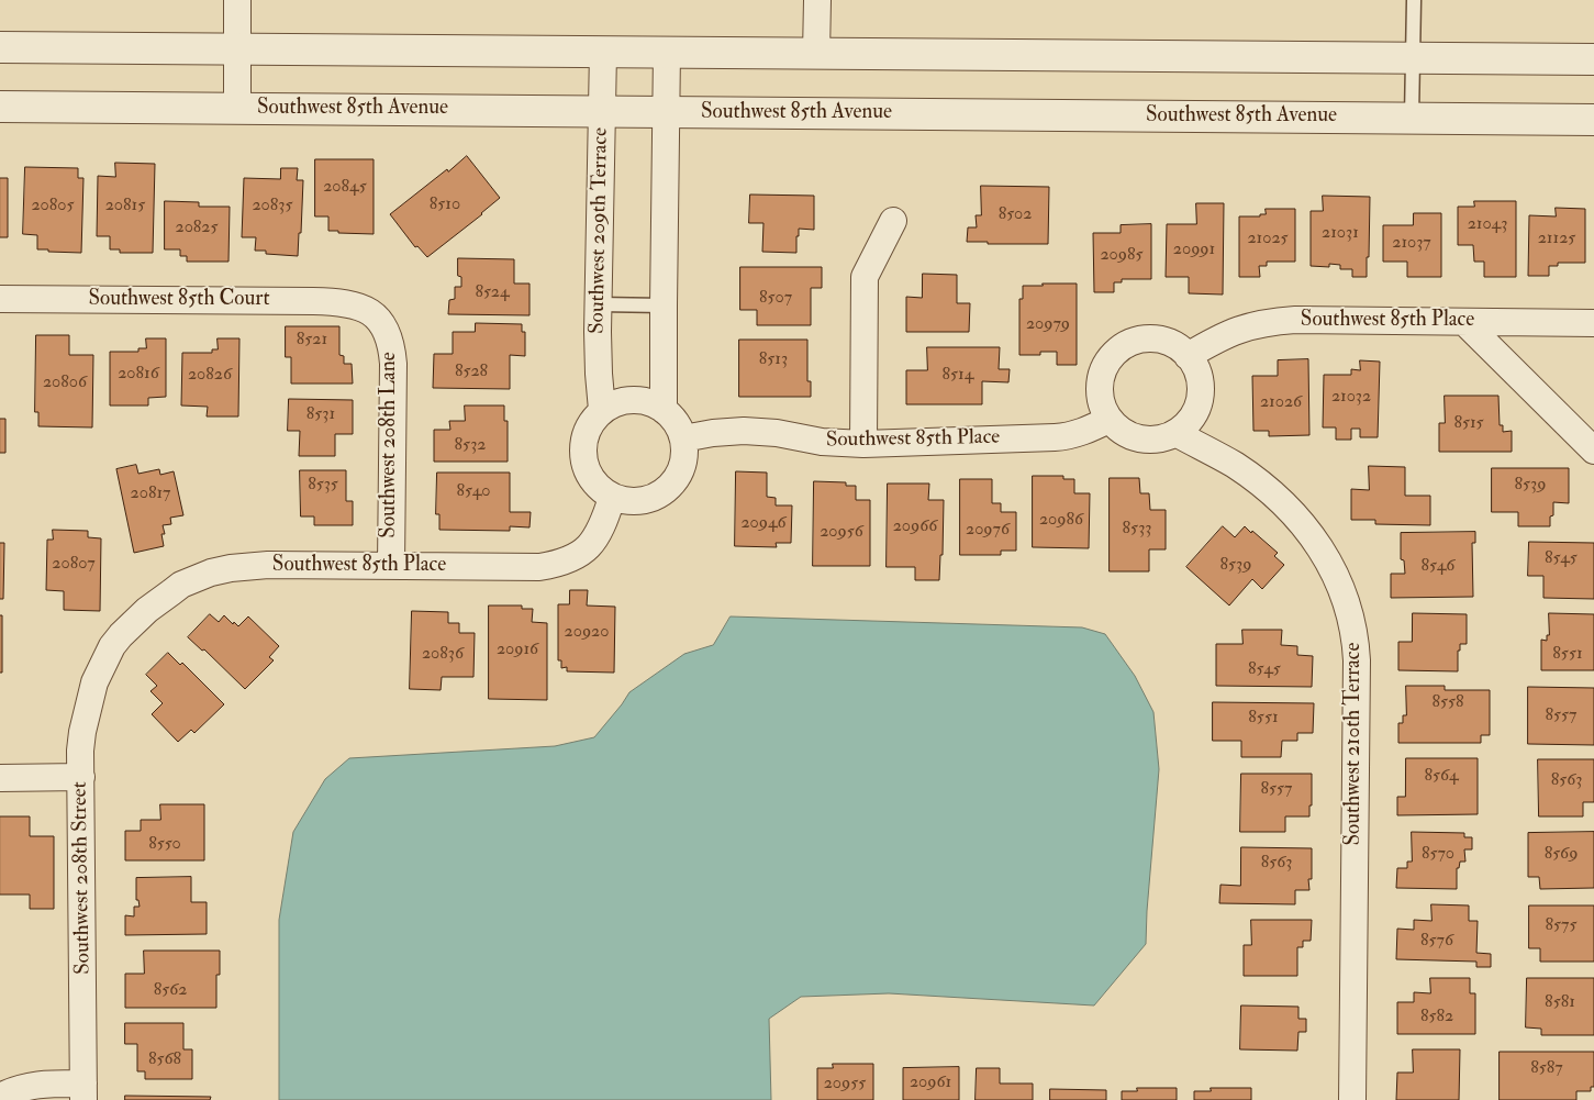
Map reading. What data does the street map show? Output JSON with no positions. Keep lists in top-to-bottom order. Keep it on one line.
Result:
{"streets":{"street":["Southwest 85th Avenue","Southwest 209th Terrace","Southwest 85th Court","Southwest 85th Place","Southwest 208th Lane","Southwest 210th Terrace","Southwest 208th Street"]},"crossings":[["Southwest 85th Avenue","Southwest 209th Terrace"],["Southwest 209th Terrace","Southwest 85th Place"],["Southwest 85th Court","Southwest 208th Lane"],["Southwest 85th Place","Southwest 208th Lane"],["Southwest 85th Place","Southwest 210th Terrace"],["Southwest 85th Place","Southwest 208th Street"]],"house_numbers":["20845","8510","20805","20815","20835","8502","21043","20825","21031","21025","21125","21037","20991","20985","8524","8507","20979","8521","8513","8528","20816","20826","8514","20806","21032","21026","8531","8515","8532","8535","8539","8540","20817","20986","20946","20966","8533","20976","20956","8545","20807","8539","8546","20920","20916","20836","8551","8545","8558","8557","8551","8564","8563","8557","8550","8570","8569","8563","8575","8576","8562","8581","8582","8568","8587","20961","20955"]}
